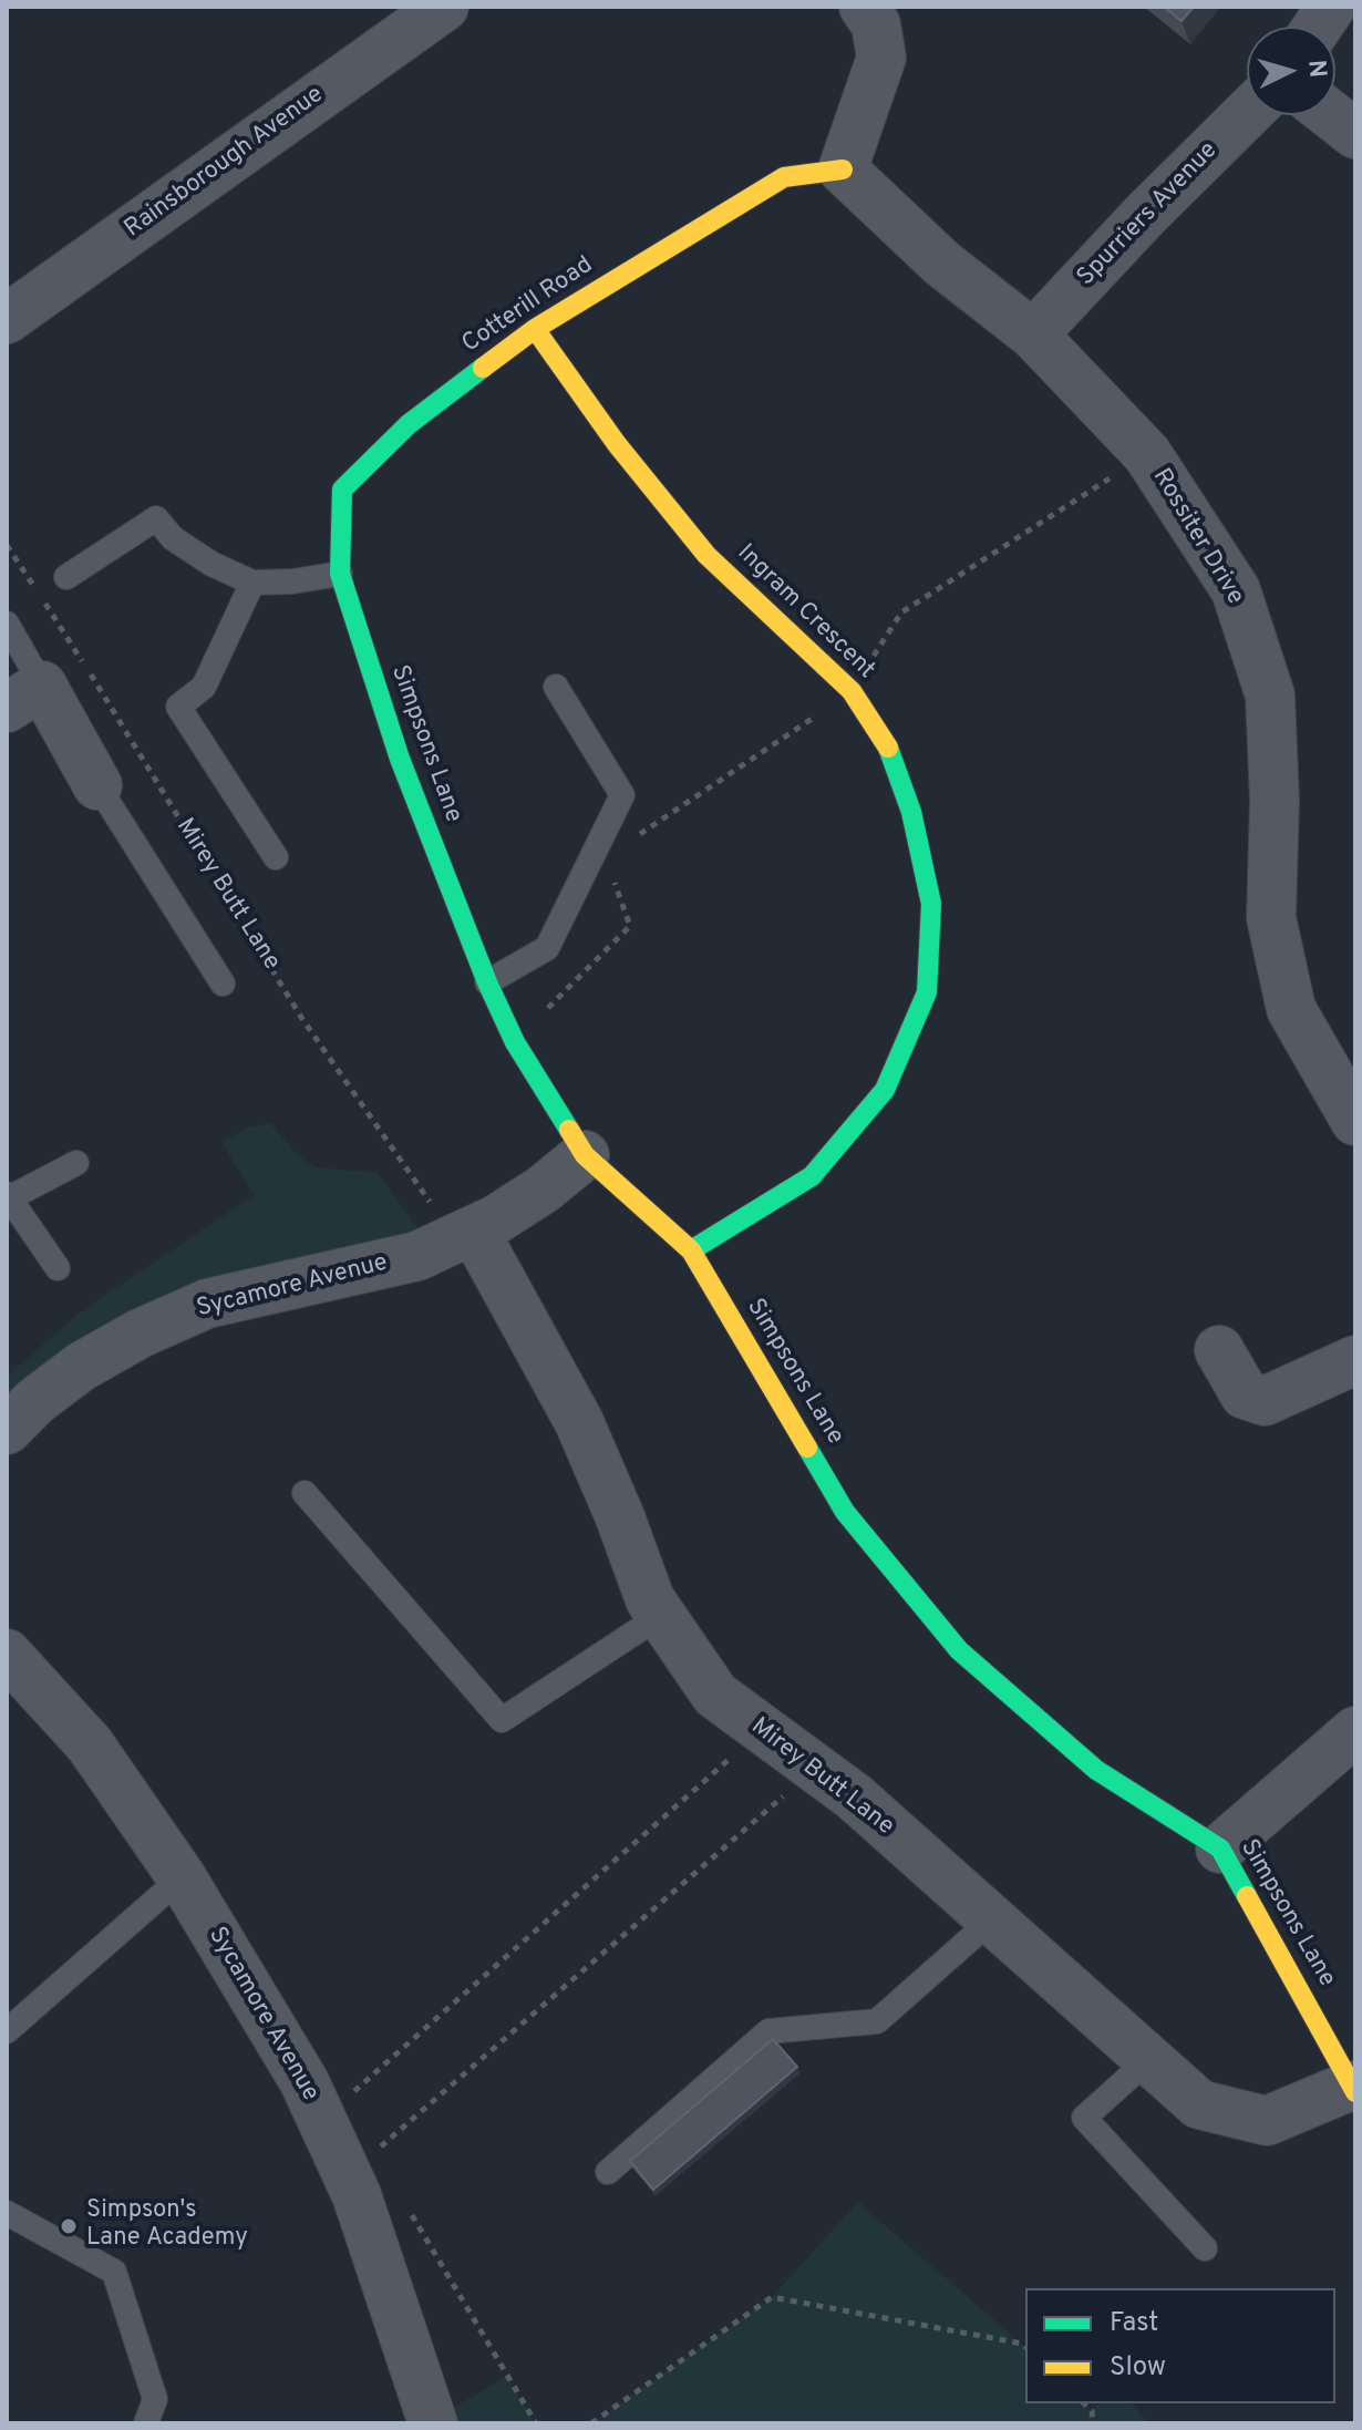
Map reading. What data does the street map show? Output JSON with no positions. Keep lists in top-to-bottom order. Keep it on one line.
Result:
{"streets":{"street":["Rainsborough Avenue","Spurriers Avenue","Cotterill Road","Rossiter Drive","Ingram Crescent","Simpsons Lane","Mirey Butt Lane","Sycamore Avenue"]},"crossings":[["Spurriers Avenue","Rossiter Drive"],["Cotterill Road","Rossiter Drive"],["Cotterill Road","Ingram Crescent"],["Cotterill Road","Simpsons Lane"],["Ingram Crescent","Simpsons Lane"],["Simpsons Lane","Mirey Butt Lane"],["Simpsons Lane","Sycamore Avenue"],["Mirey Butt Lane","Sycamore Avenue"]],"places":["Simpson's Lane Academy"],"legend":["Fast","Slow"],"north":"right"}
